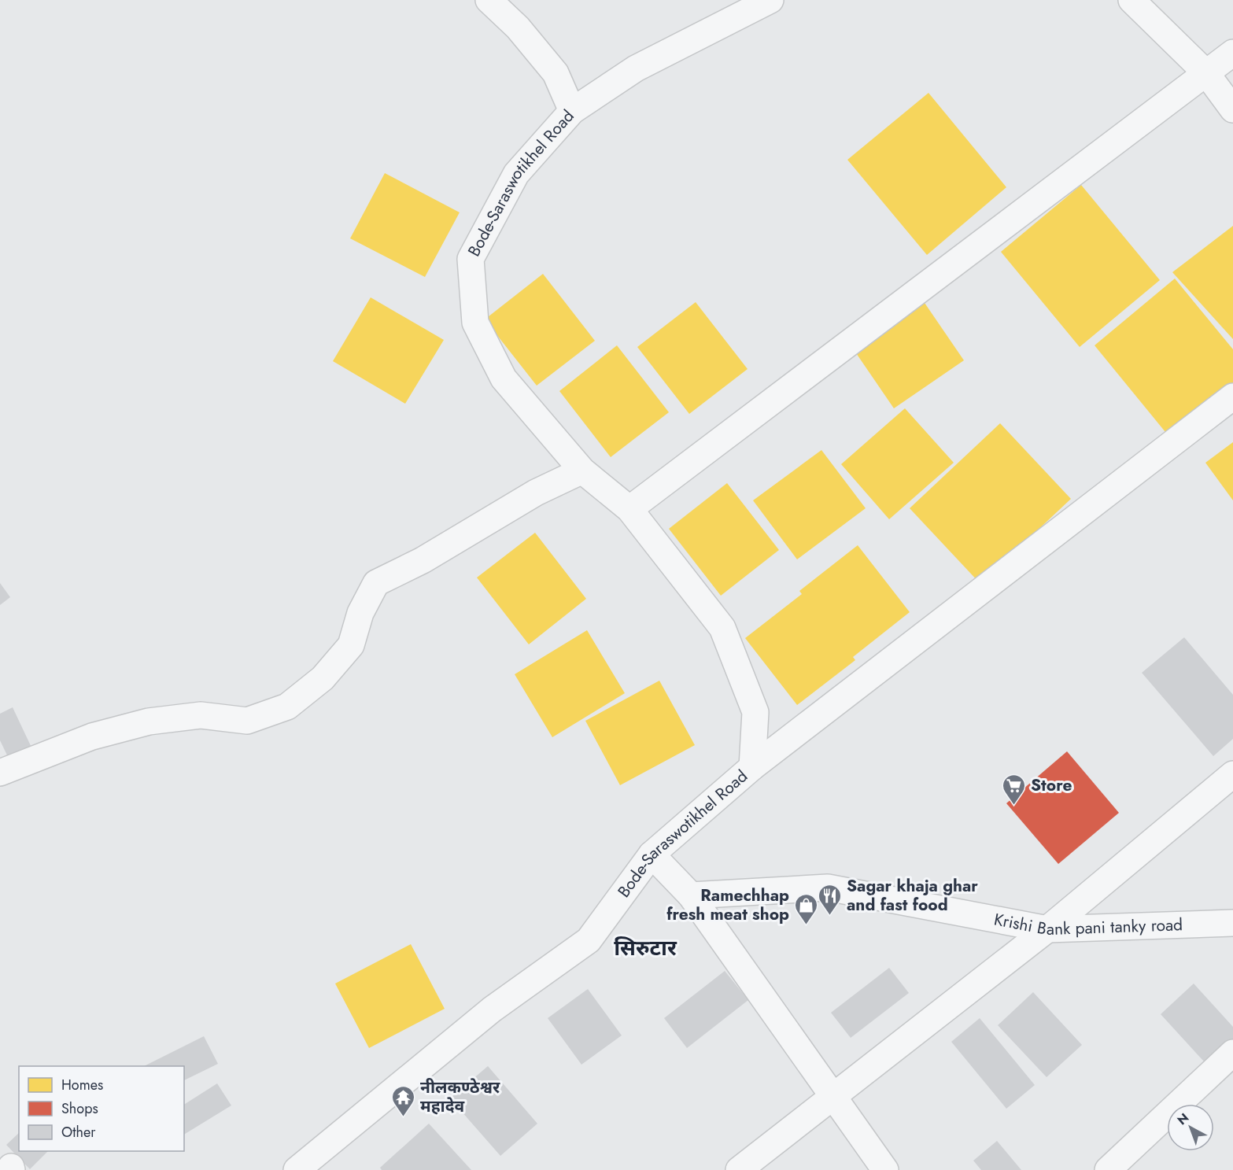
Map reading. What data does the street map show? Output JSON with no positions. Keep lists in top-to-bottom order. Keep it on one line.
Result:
{"streets":{"street":["Bode-Saraswotikhel Road","Krishi Bank pani tanky road"]},"districts":["सिरुटार"],"places":{"supermarket":["Store"],"restaurant":["Sagar khaja ghar and fast food"],"shop":["Ramechhap fresh meat shop"],"temple":["नीलकण्ठेश्वर महादेव"]},"legend":["Homes","Shops","Other"],"north":"top left"}
